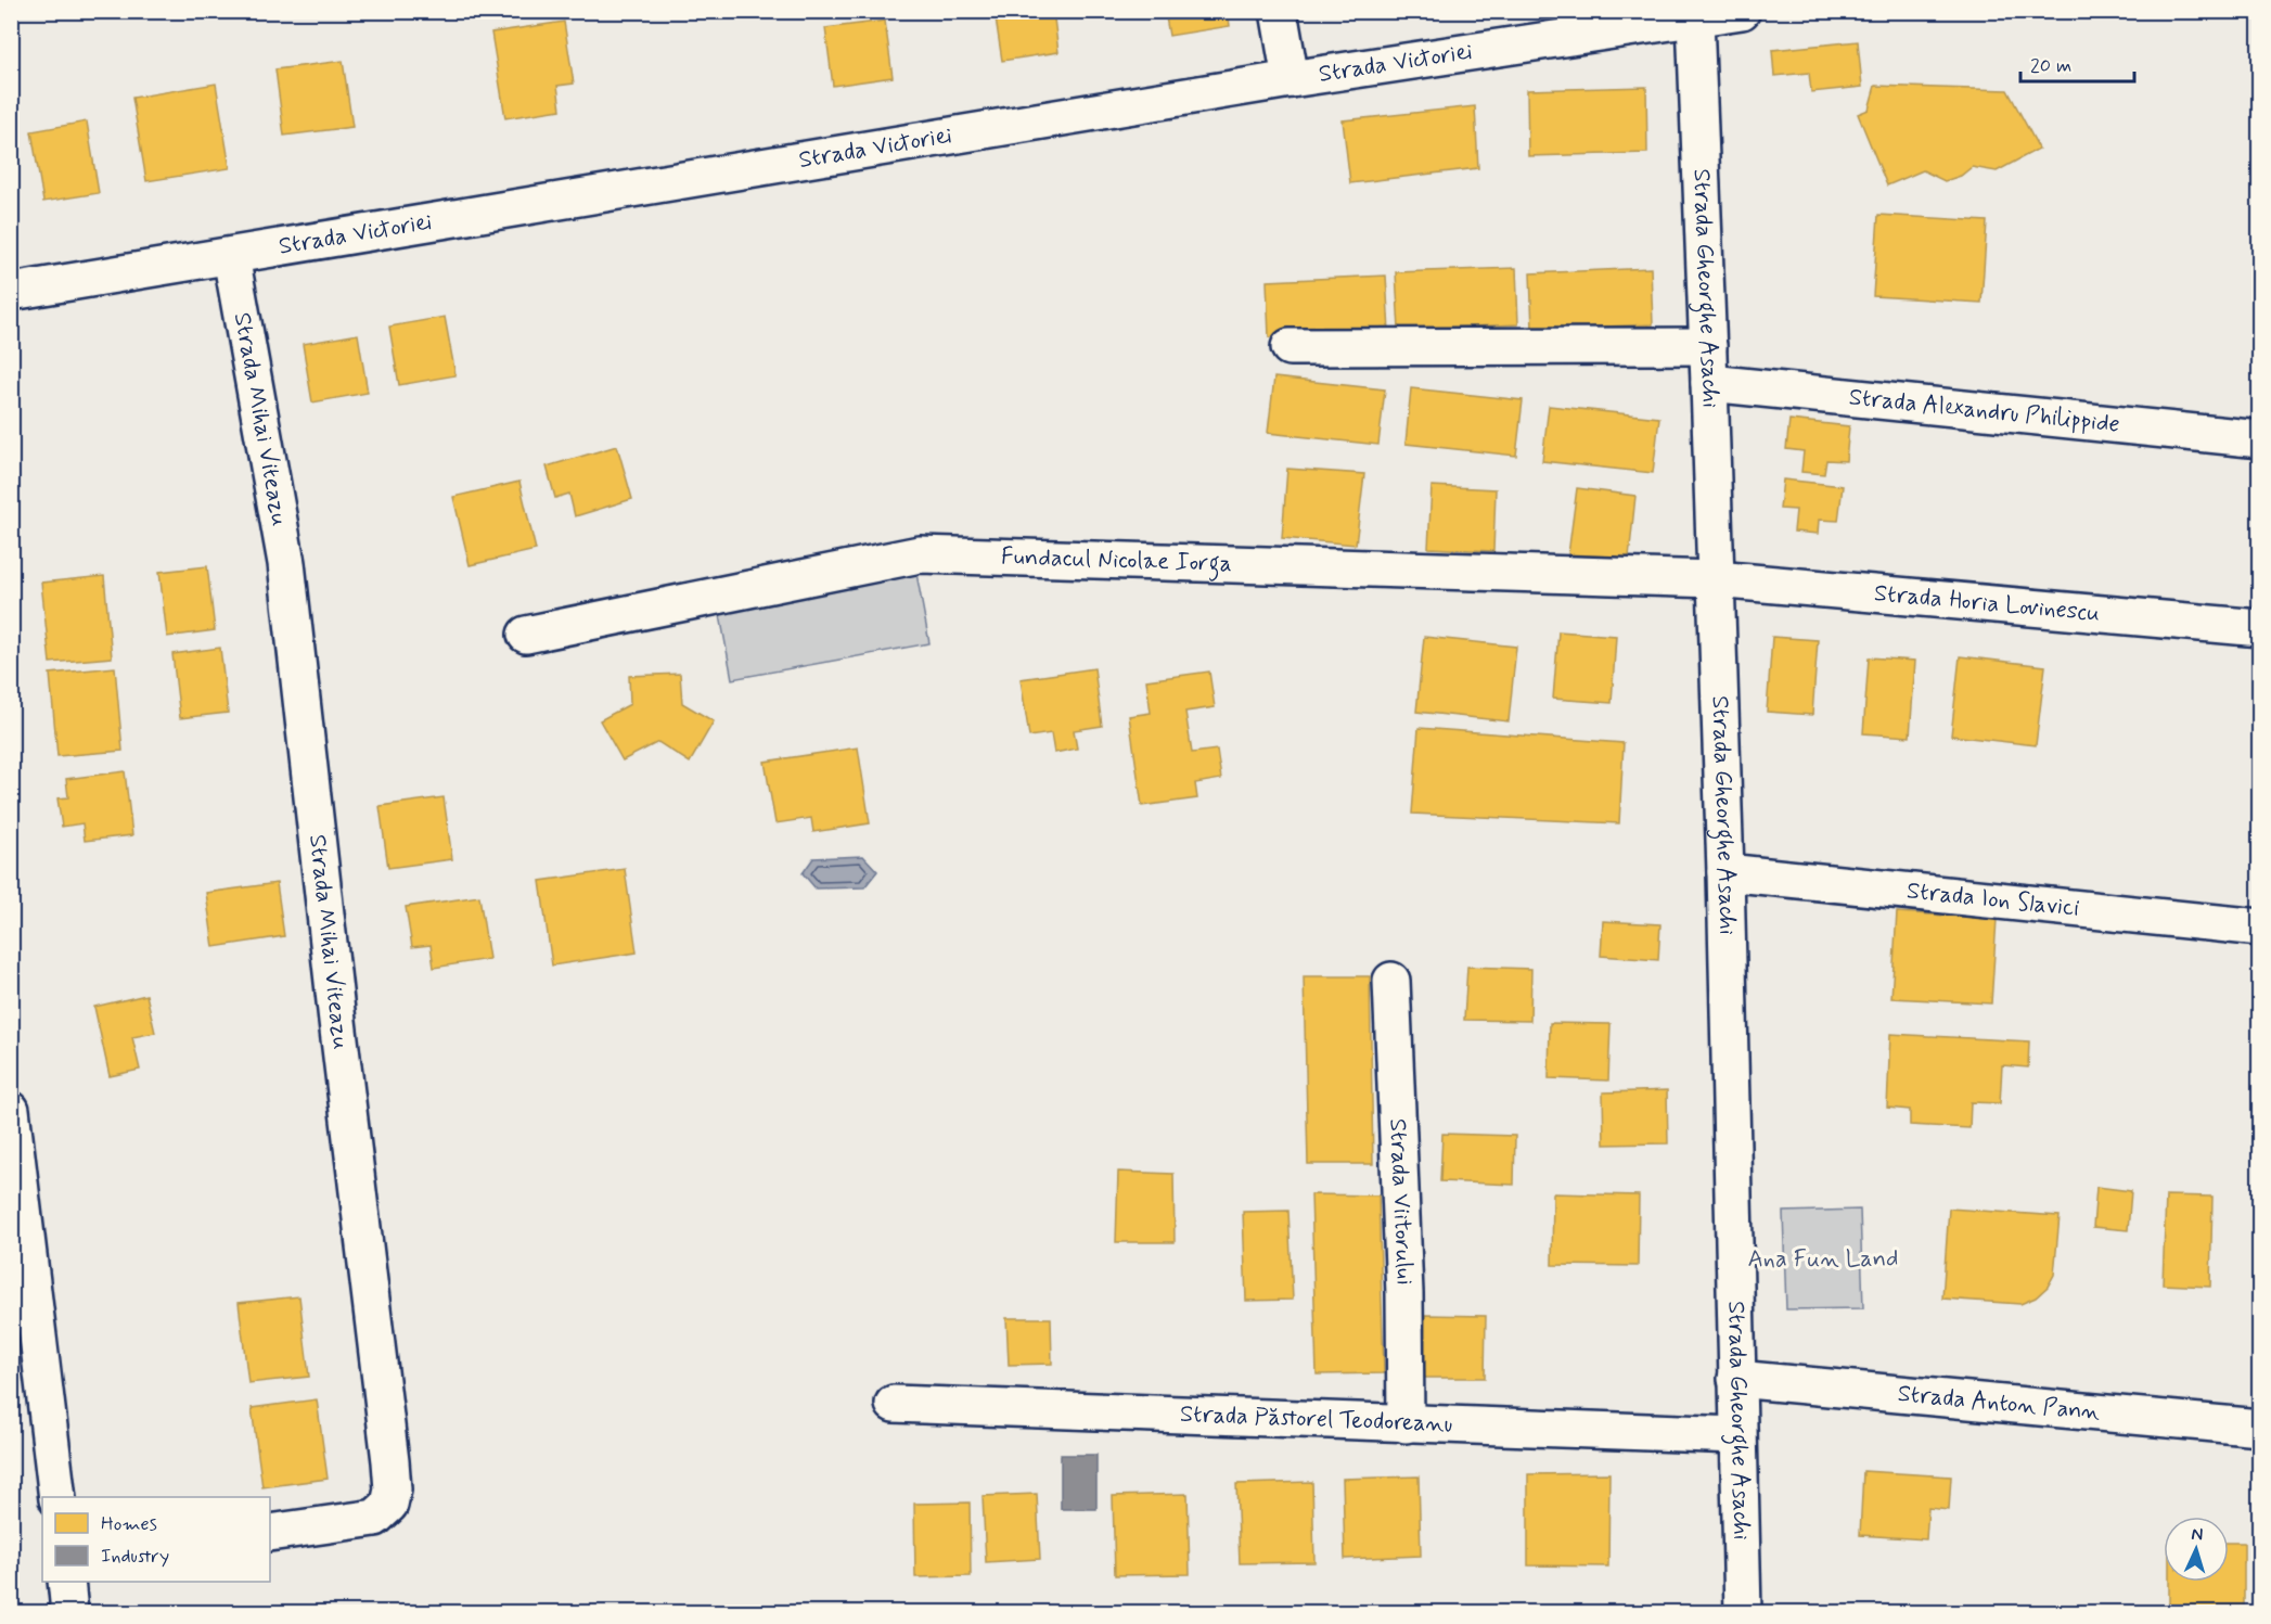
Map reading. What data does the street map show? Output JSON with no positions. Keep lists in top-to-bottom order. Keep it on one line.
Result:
{"streets":{"street":["Strada Victoriei","Strada Gheorghe Asachi","Strada Alexandru Philippide","Strada Mihai Viteazu","Fundacul Nicolae Iorga","Strada Horia Lovinescu","Strada Ion Slavici","Strada Viitorului","Strada Anton Pann","Strada Păstorel Teodoreanu"]},"crossings":[["Strada Victoriei","Strada Gheorghe Asachi"],["Strada Victoriei","Strada Mihai Viteazu"],["Strada Gheorghe Asachi","Strada Alexandru Philippide"],["Strada Gheorghe Asachi","Fundacul Nicolae Iorga"],["Strada Gheorghe Asachi","Strada Horia Lovinescu"],["Strada Gheorghe Asachi","Strada Ion Slavici"],["Strada Gheorghe Asachi","Strada Anton Pann"],["Strada Gheorghe Asachi","Strada Păstorel Teodoreanu"],["Fundacul Nicolae Iorga","Strada Horia Lovinescu"],["Strada Viitorului","Strada Păstorel Teodoreanu"]],"parks":["Ana Fun Land"],"legend":["Homes","Industry"],"scale_bar":"20 m","north":"top"}
